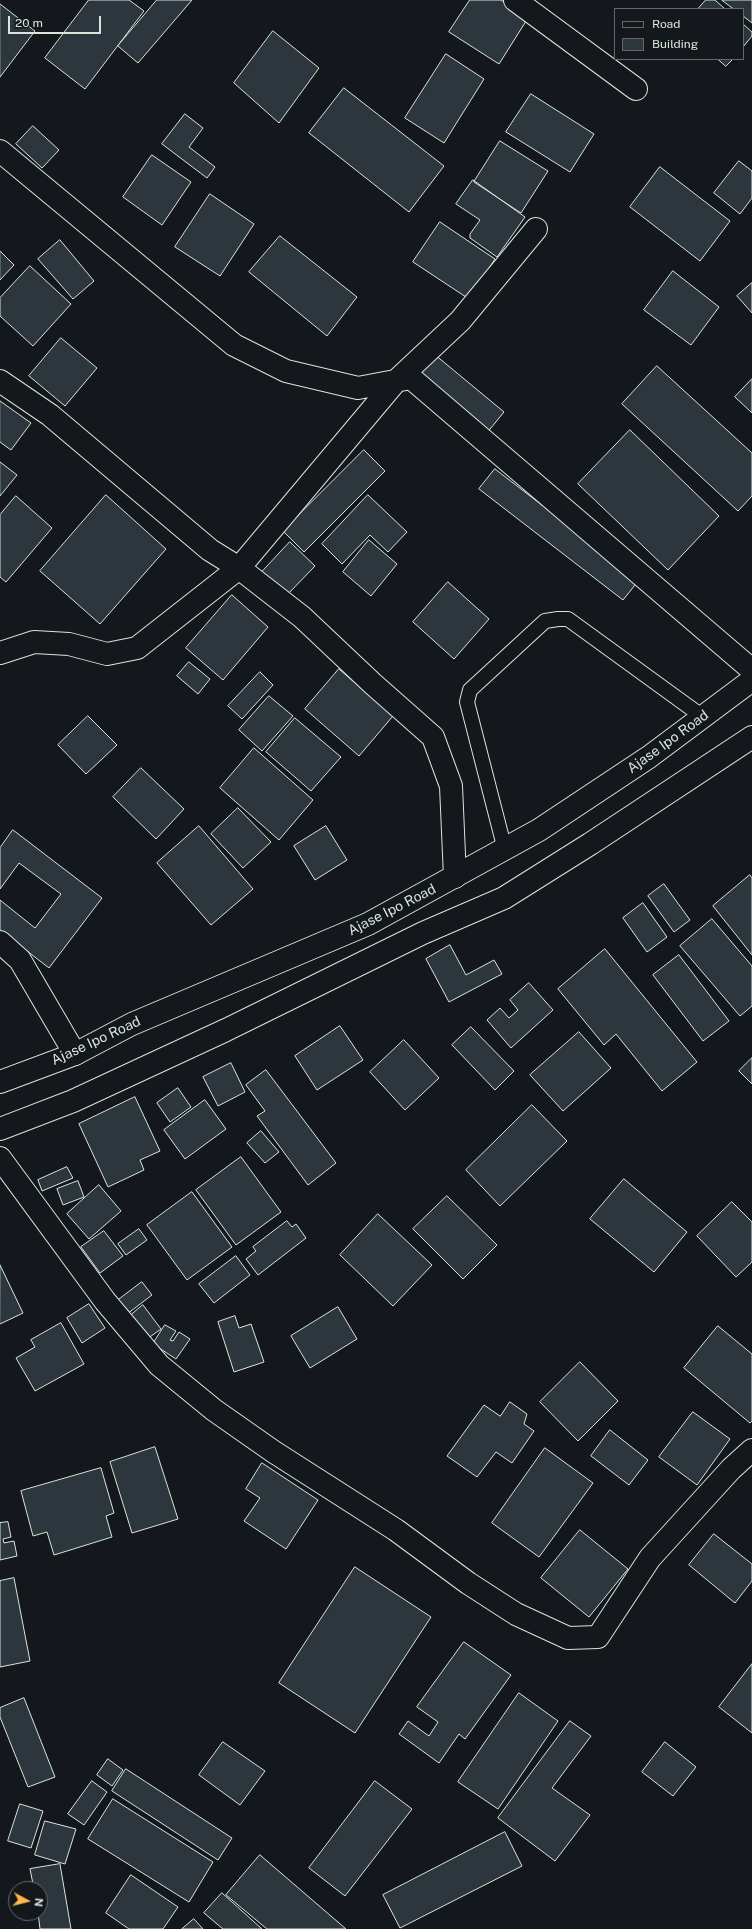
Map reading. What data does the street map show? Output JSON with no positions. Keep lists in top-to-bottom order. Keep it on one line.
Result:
{"streets":{"main road":["Ajase Ipo Road"]},"legend":["Road","Building"],"scale_bar":"20 m","north":"right"}
